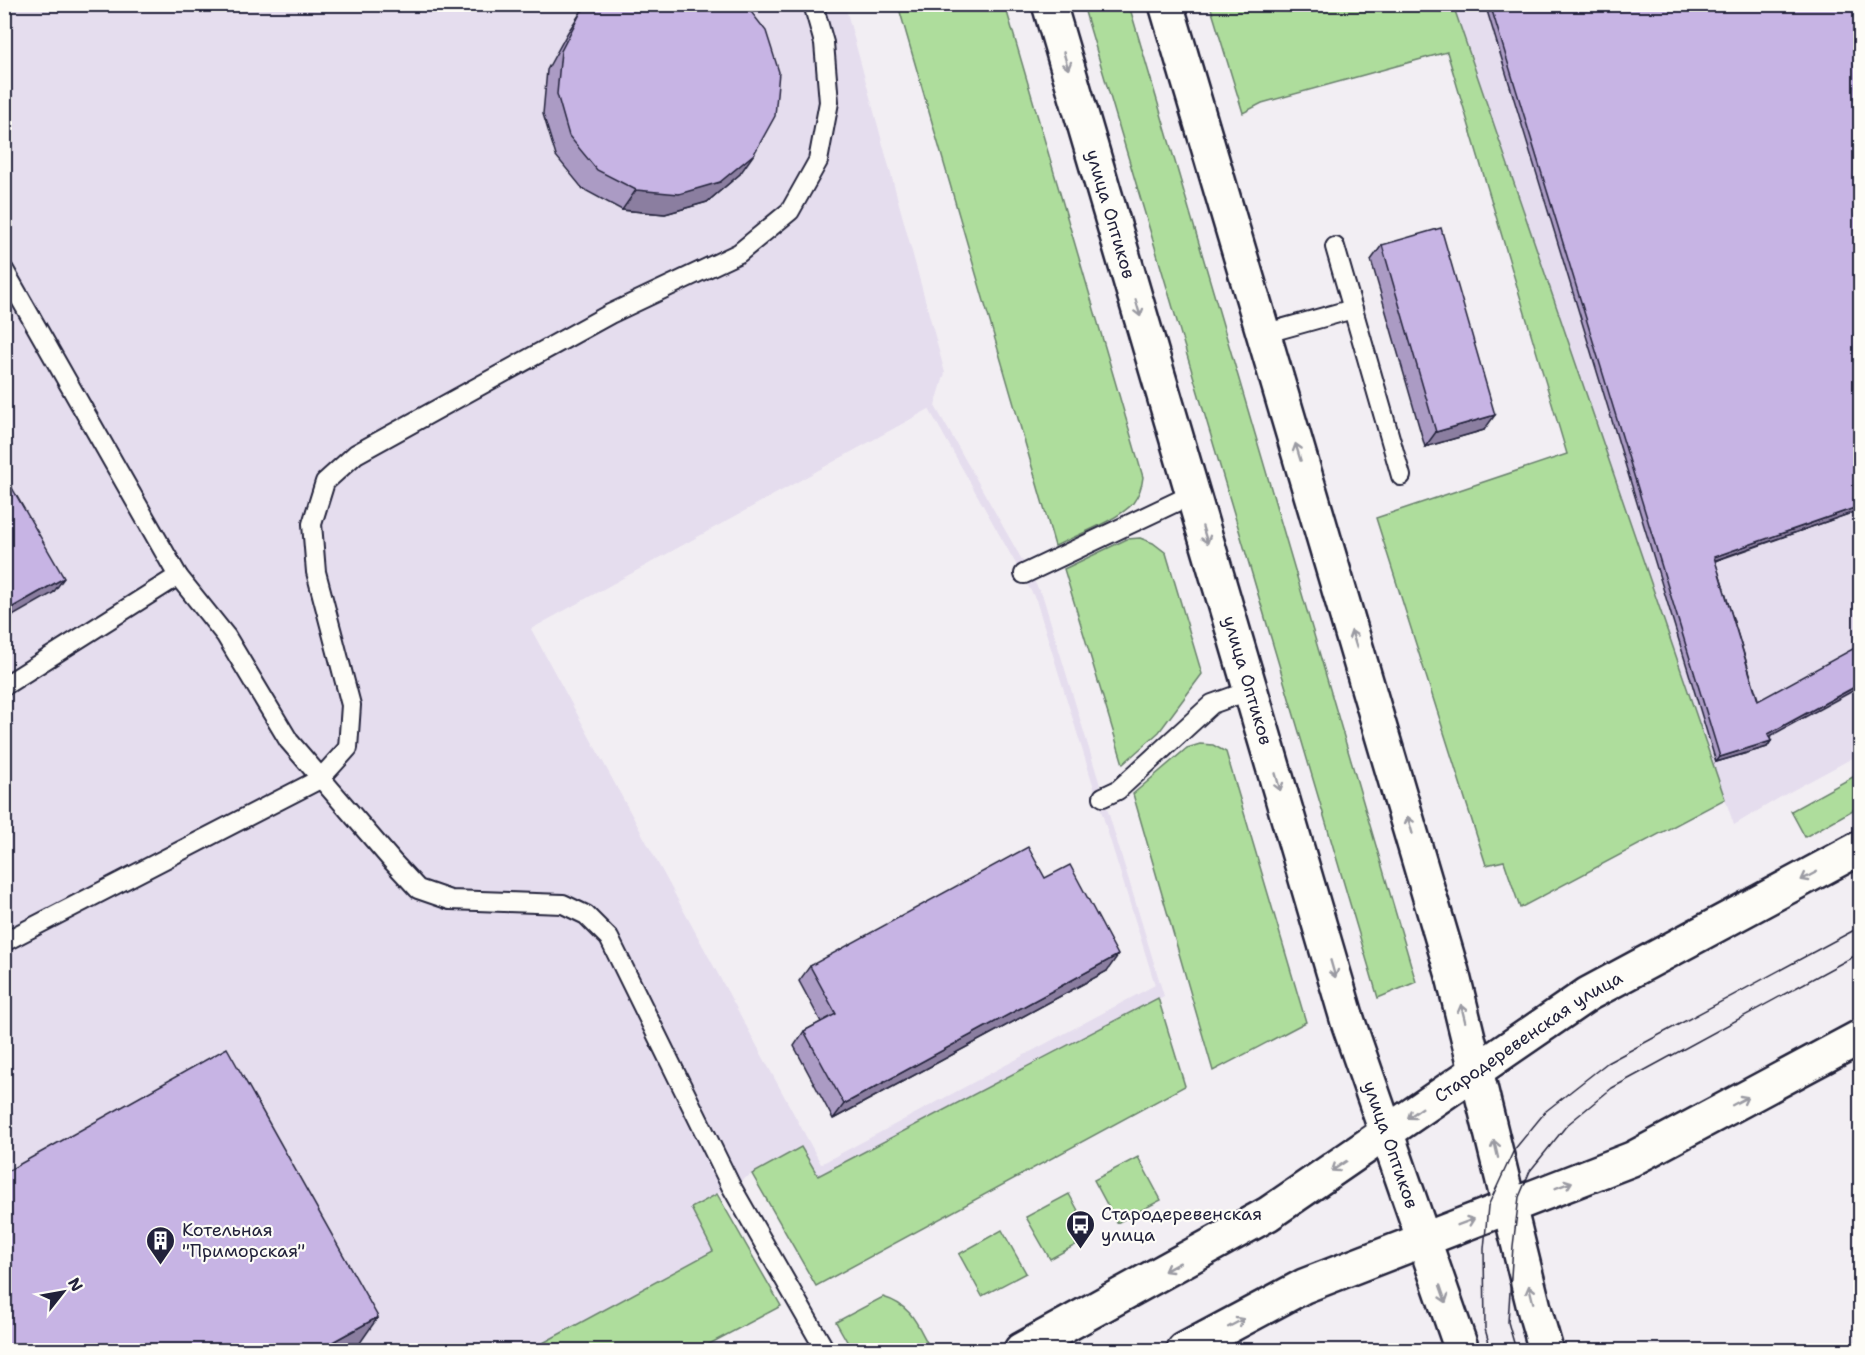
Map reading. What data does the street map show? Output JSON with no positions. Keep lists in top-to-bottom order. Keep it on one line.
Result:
{"streets":{"main road":["улица Оптиков","Стародеревенская улица"]},"crossings":[["улица Оптиков","Стародеревенская улица"]],"places":{"bus stop":["Стародеревенская улица"],"building":["Котельная \"Приморская\""]},"north":"top right"}
